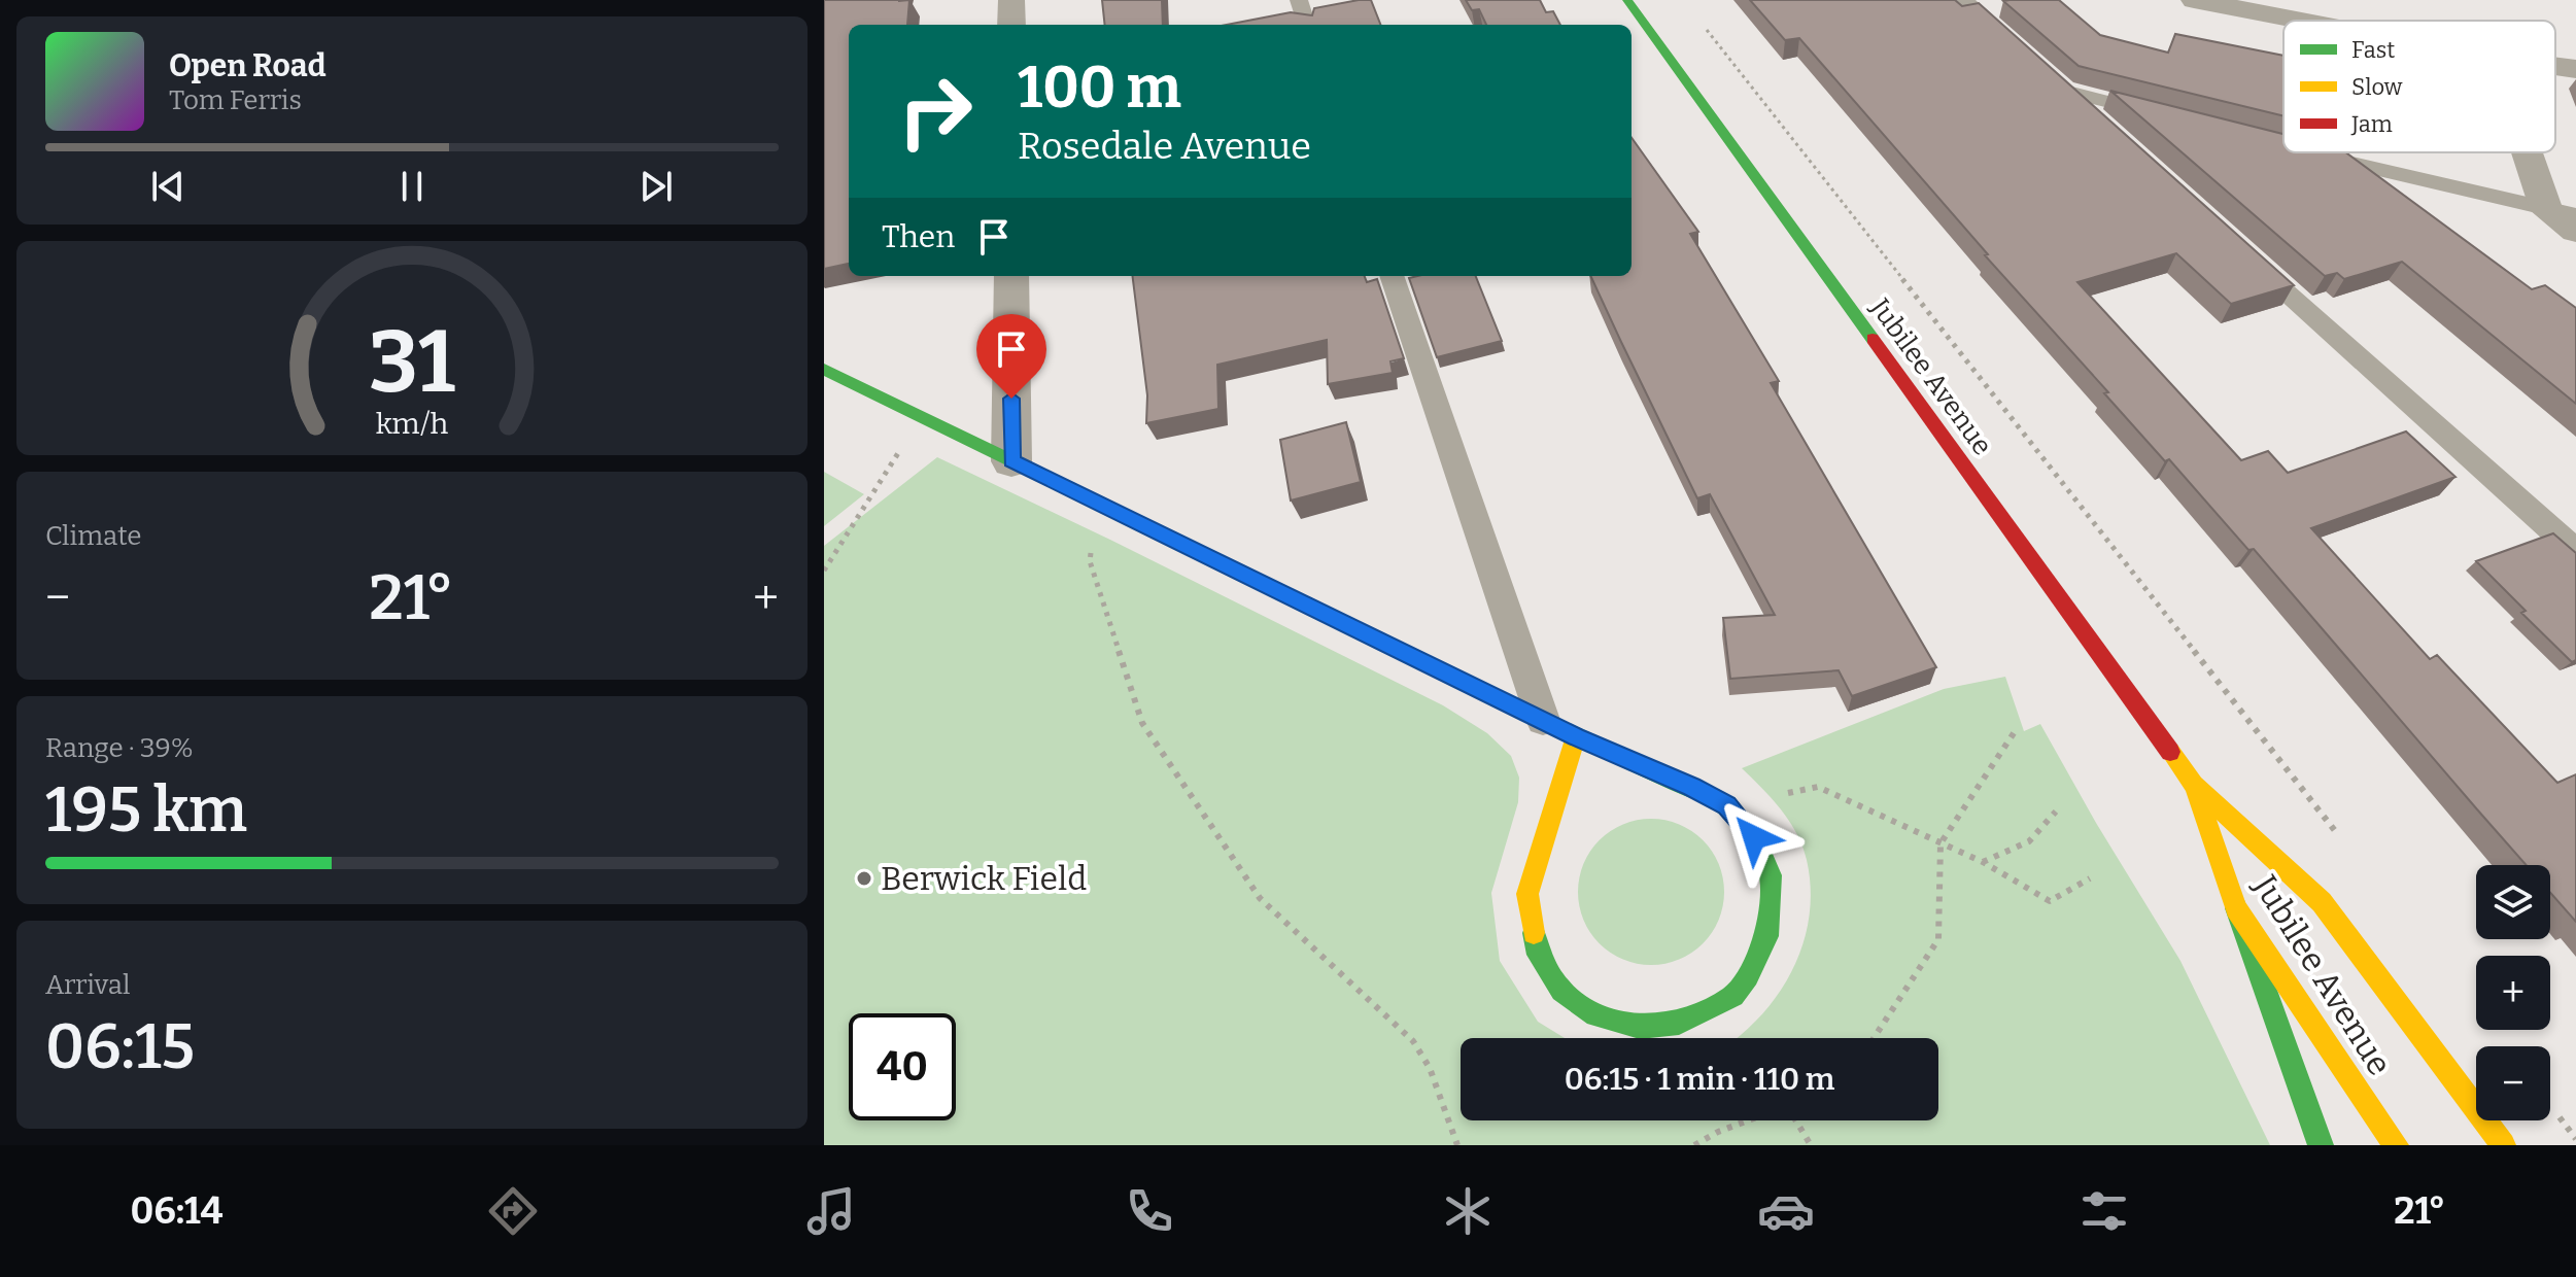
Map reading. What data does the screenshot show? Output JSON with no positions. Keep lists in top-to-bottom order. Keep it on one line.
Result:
{"streets":{"main road":["Jubilee Avenue"]},"places":["Berwick Field"],"legend":["Fast","Slow","Jam"],"page":{"turn":["100 m","Rosedale Avenue"],"song":["Open Road","Tom Ferris"],"then":"Then","tile":["Climate",["Range · 39%","195 km"],["Arrival","06:15"]],"heat":["−","21°","+"],"map_buttons":["+","−"],"limit":"40","trip":"06:15 · 1 min · 110 m","tabs":["06:14","21°"],"gauge":["31","km/h"]}}
